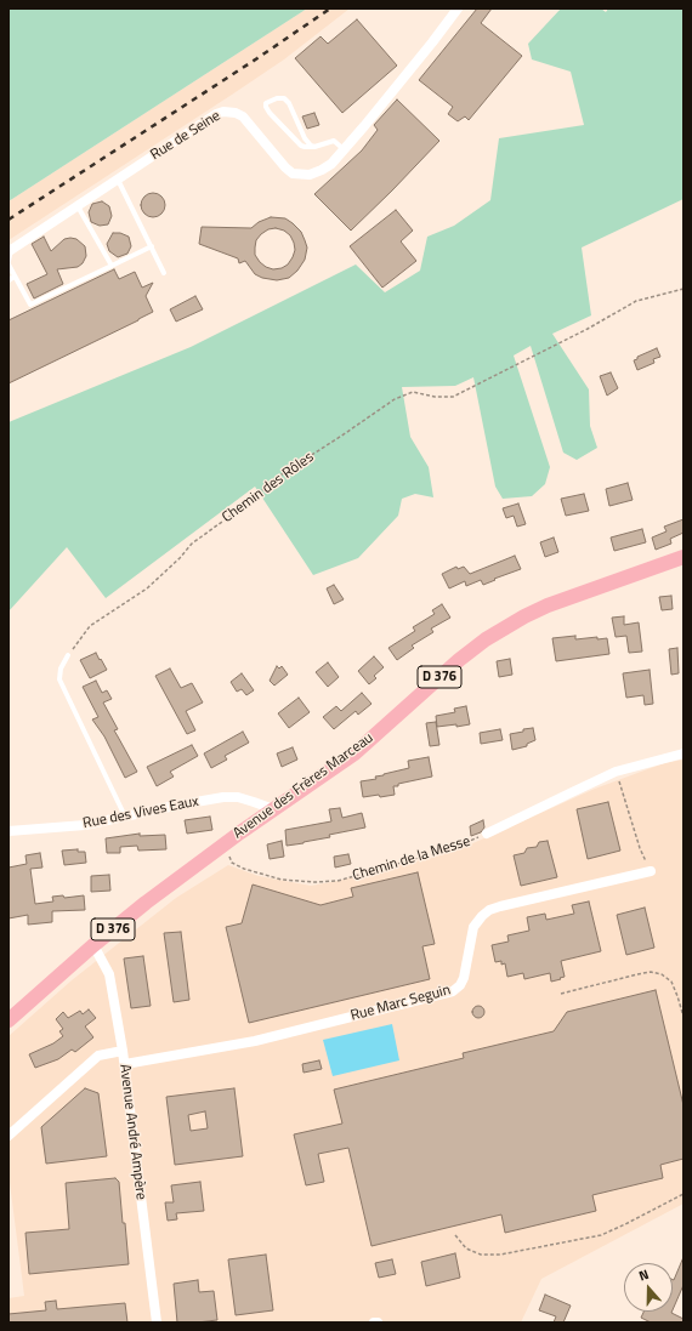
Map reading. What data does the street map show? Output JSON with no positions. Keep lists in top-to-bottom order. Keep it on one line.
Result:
{"streets":{"main road":["D 376","Avenue des Frères Marceau"],"street":["Rue de Seine","Rue des Vives Eaux","Chemin de la Messe","Rue Marc Seguin","Avenue André Ampère"],"path":["Chemin des Rôles"]},"crossings":[["D 376","Avenue des Frères Marceau"],["D 376","Chemin de la Messe"],["D 376","Avenue André Ampère"],["Avenue des Frères Marceau","Rue des Vives Eaux"],["Avenue des Frères Marceau","Chemin de la Messe"],["Rue Marc Seguin","Avenue André Ampère"]],"north":"top"}
